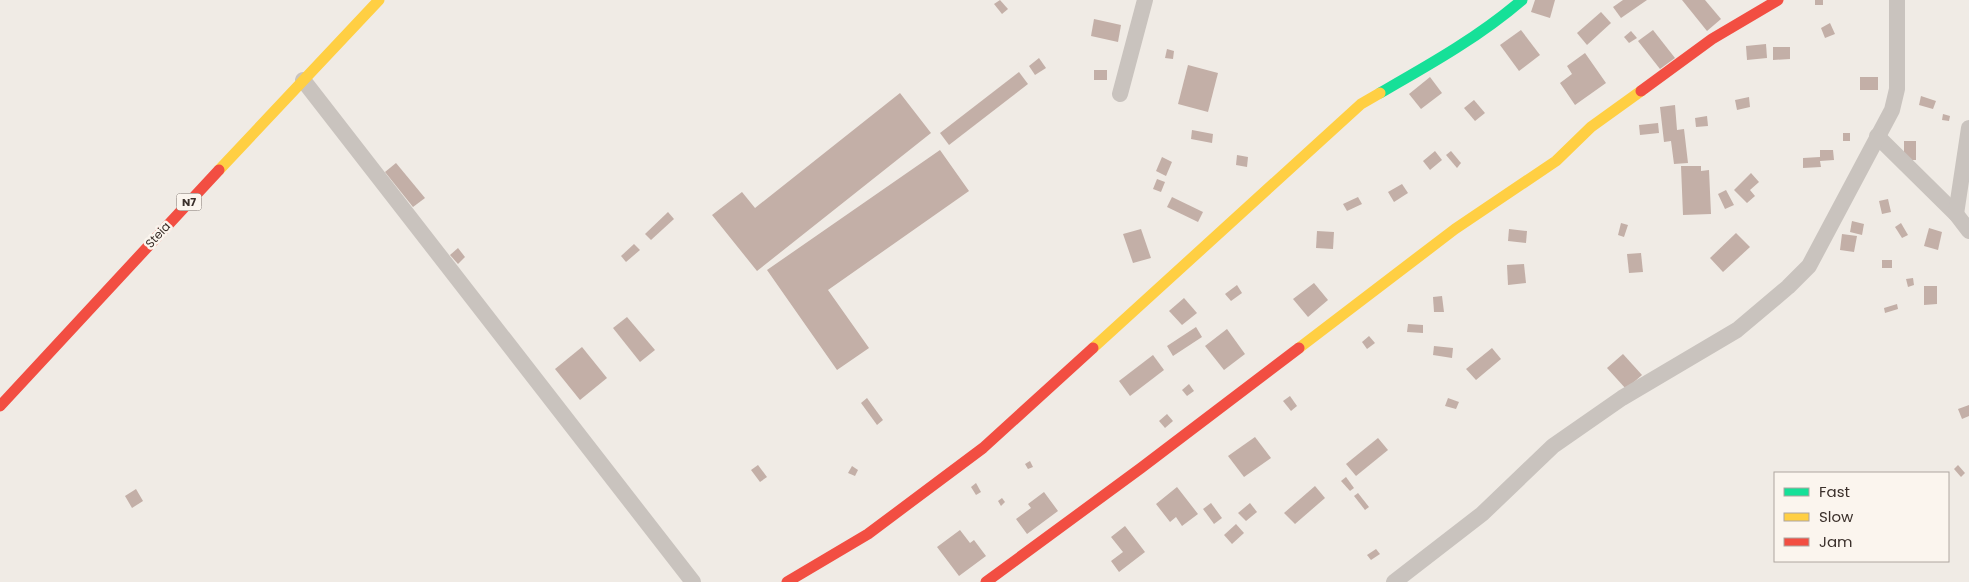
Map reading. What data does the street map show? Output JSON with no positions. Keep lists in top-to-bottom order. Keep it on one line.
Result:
{"streets":{"street":["N7","Steia"]},"legend":["Fast","Slow","Jam"]}
